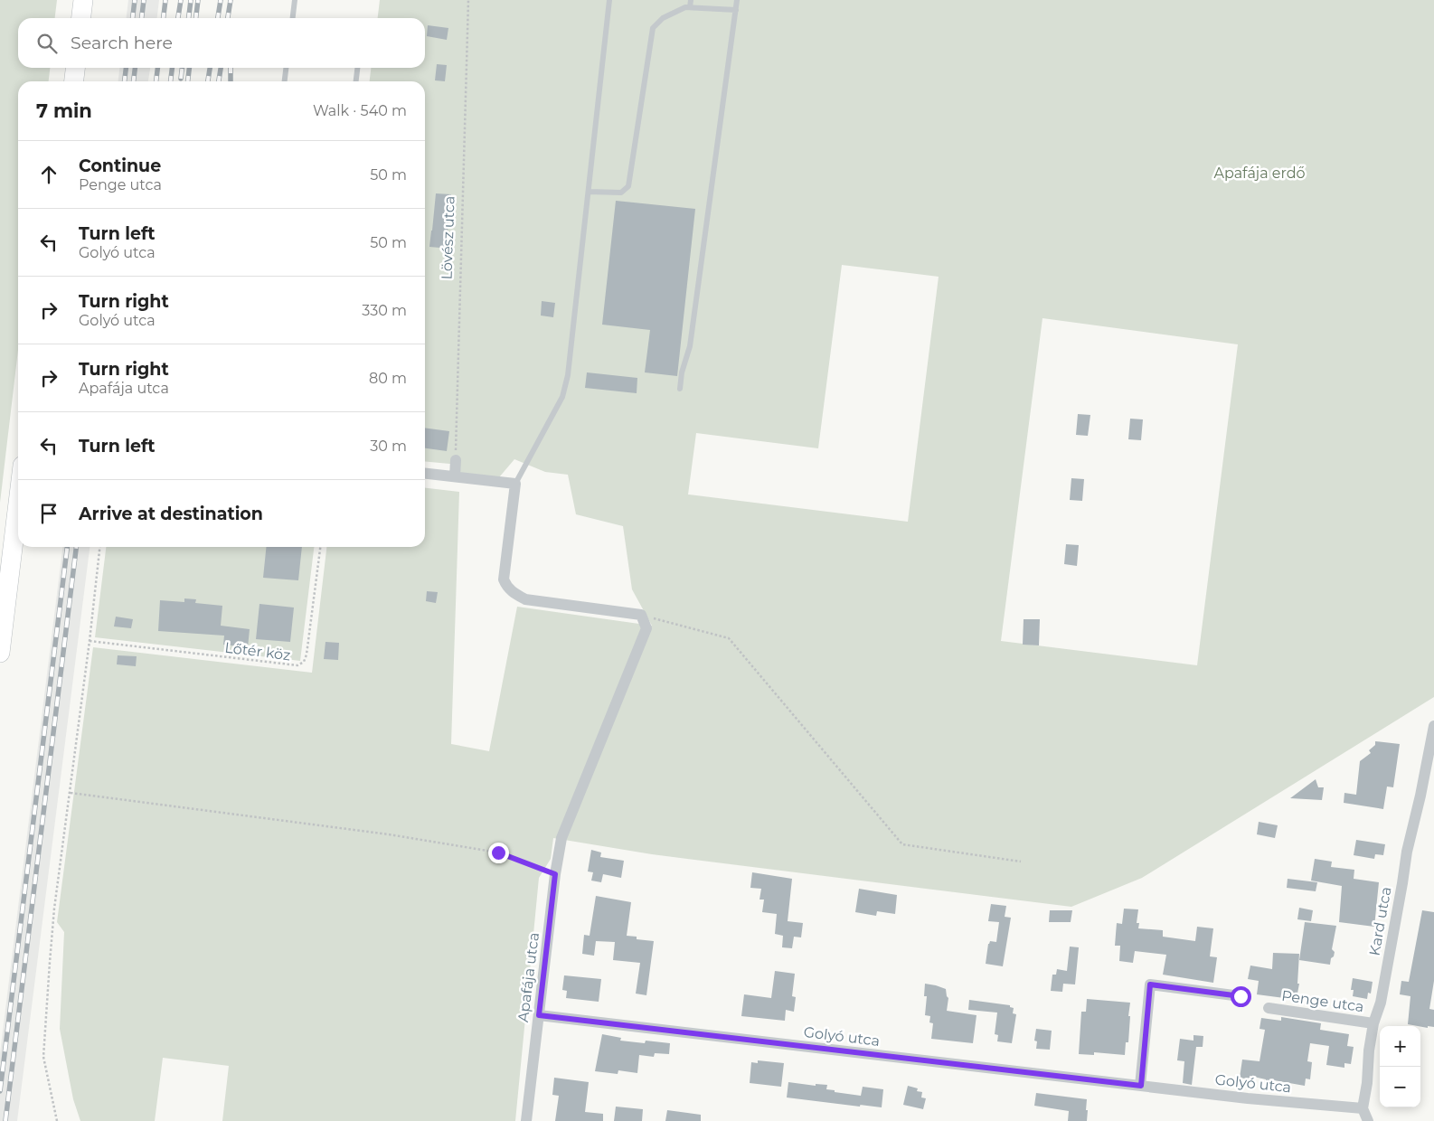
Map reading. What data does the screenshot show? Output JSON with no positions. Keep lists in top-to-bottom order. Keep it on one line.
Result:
{"streets":{"street":["Kard utca","Apafája utca","Penge utca","Golyó utca"],"path":["Lövész utca","Lőtér köz"]},"crossings":[["Kard utca","Penge utca"],["Kard utca","Golyó utca"],["Apafája utca","Golyó utca"]],"parks":["Apafája erdő"],"page":{"search":"Search here","heading":["7 min","Walk · 540 m"],"list":[["Continue","Penge utca","50 m"],["Turn left","Golyó utca","50 m"],["Turn right","Golyó utca","330 m"],["Turn right","Apafája utca","80 m"],["Turn left","30 m"],"Arrive at destination"],"map_buttons":["+","−"]}}
